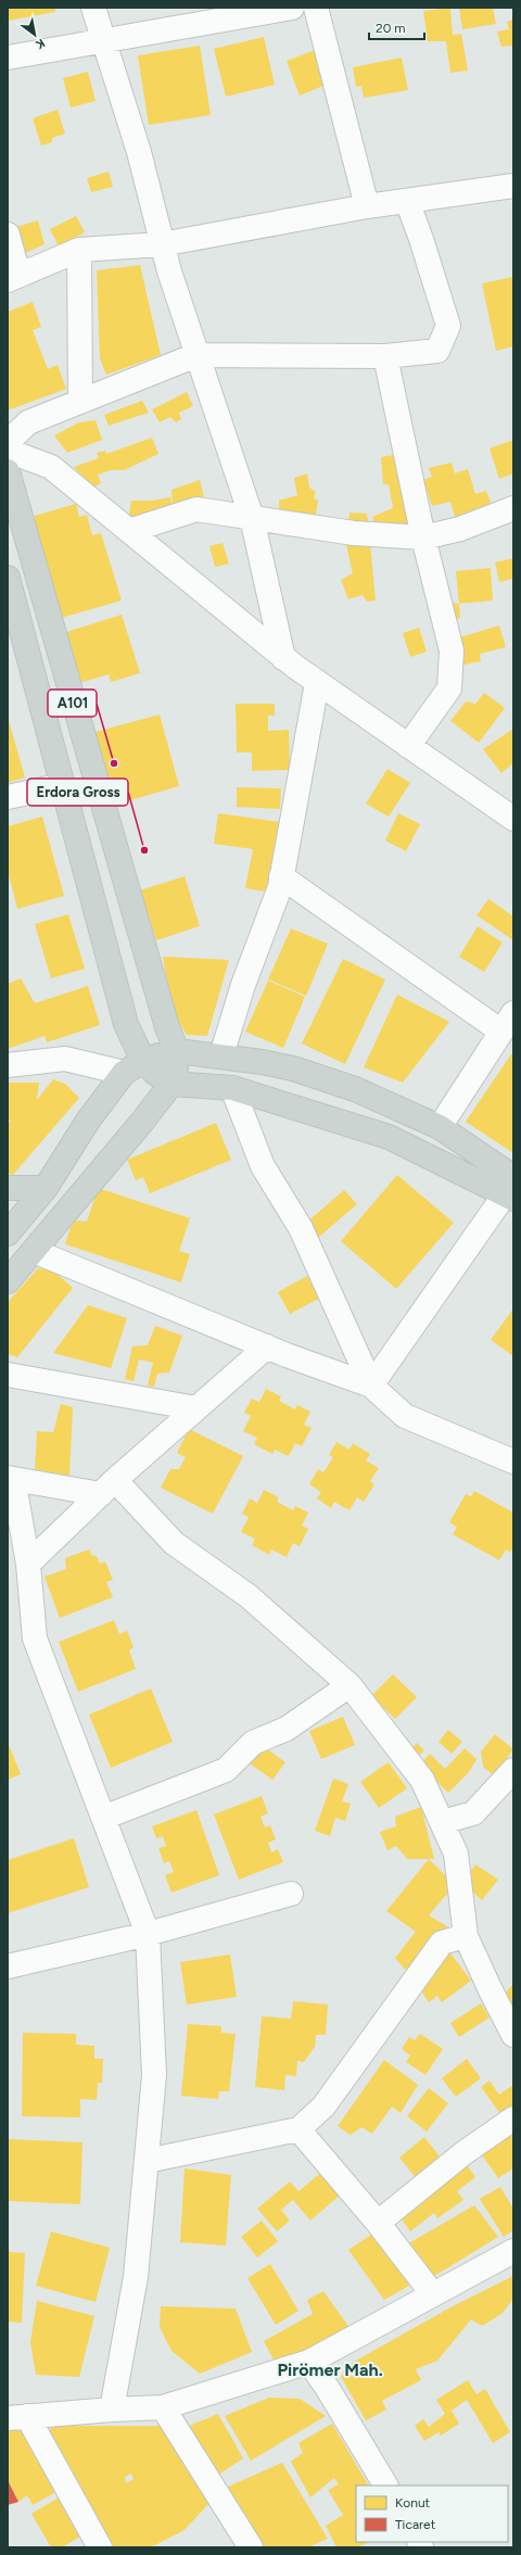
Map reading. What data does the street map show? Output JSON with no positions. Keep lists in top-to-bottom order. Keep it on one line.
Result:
{"districts":["Pirömer Mah."],"places":["A101","Erdora Gross"],"legend":["Konut","Ticaret"],"scale_bar":"20 m","north":"bottom right"}
